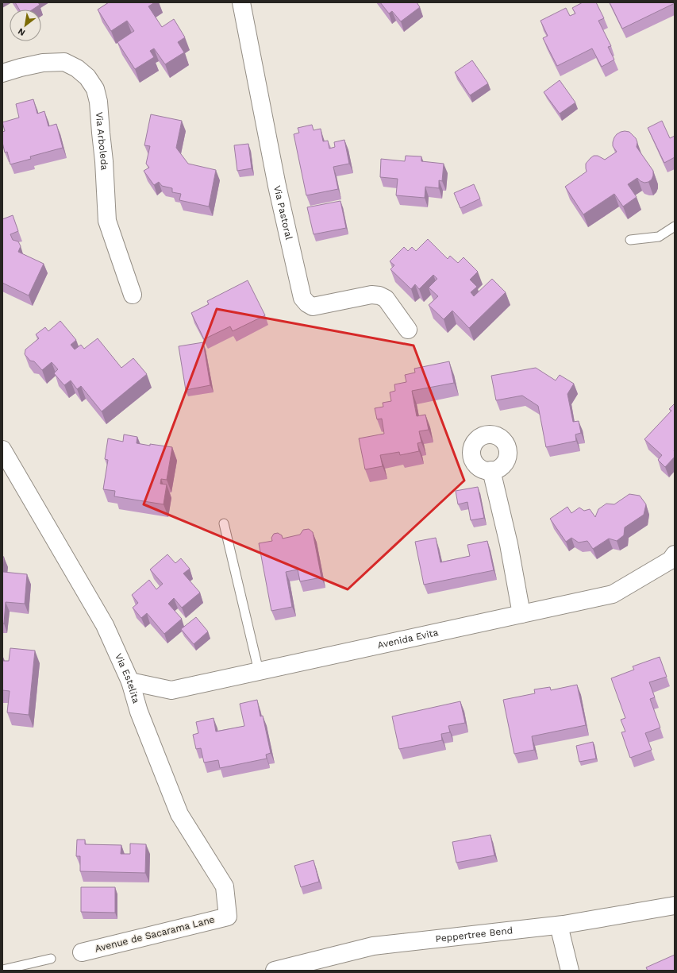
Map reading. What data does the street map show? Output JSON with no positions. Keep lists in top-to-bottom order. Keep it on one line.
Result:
{"streets":{"street":["Via Arboleda","Via Pastoral","Avenida Evita","Via Estelita","Avenue de Sacarama Lane","Peppertree Bend"]},"crossings":[["Avenida Evita","Via Estelita"],["Via Estelita","Avenue de Sacarama Lane"]],"north":"bottom left"}
